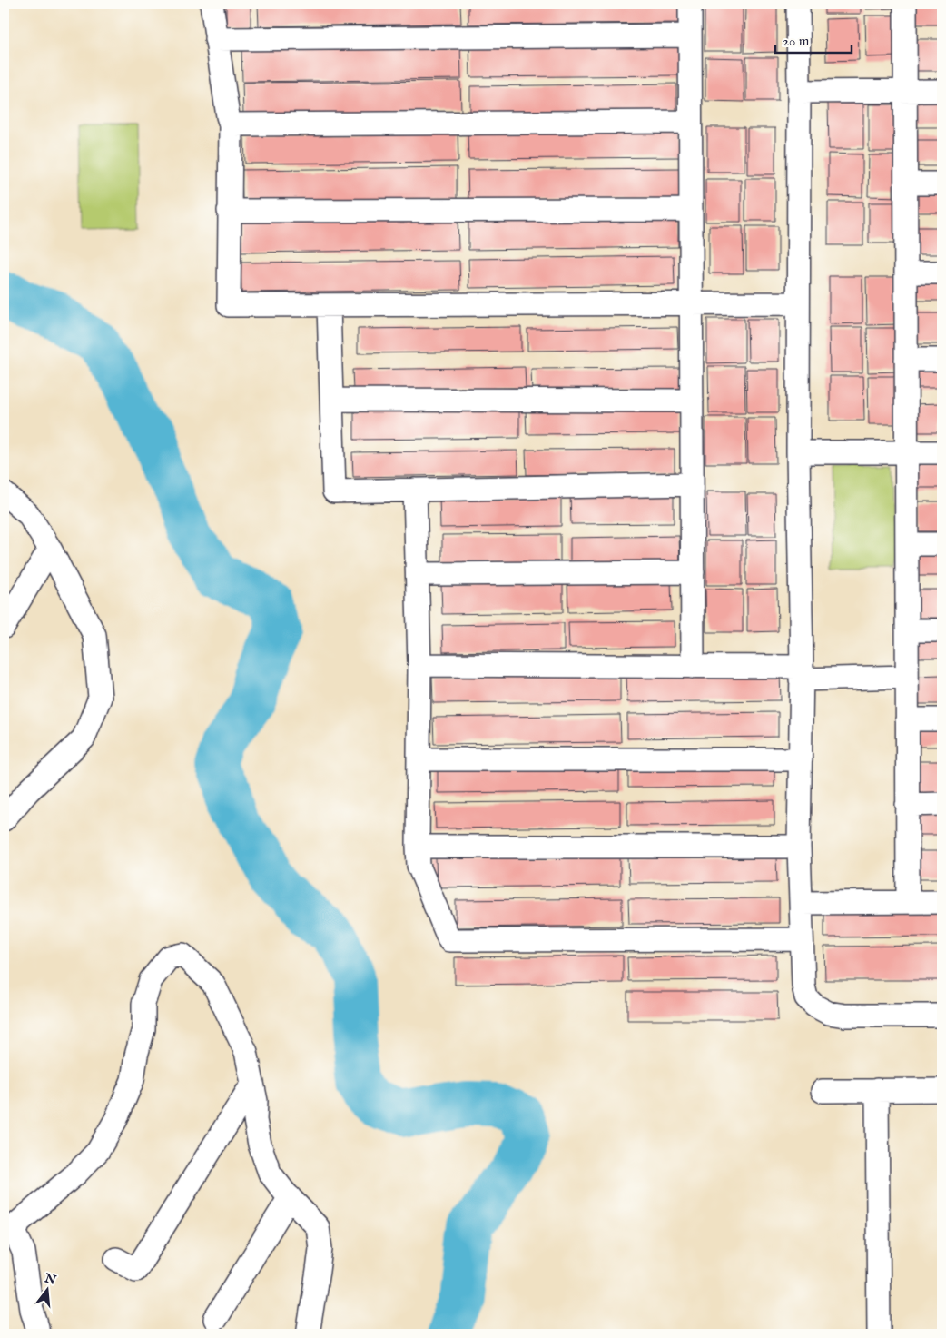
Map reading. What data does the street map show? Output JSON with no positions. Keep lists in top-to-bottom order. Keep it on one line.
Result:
{"scale_bar":"20 m","north":"top"}
